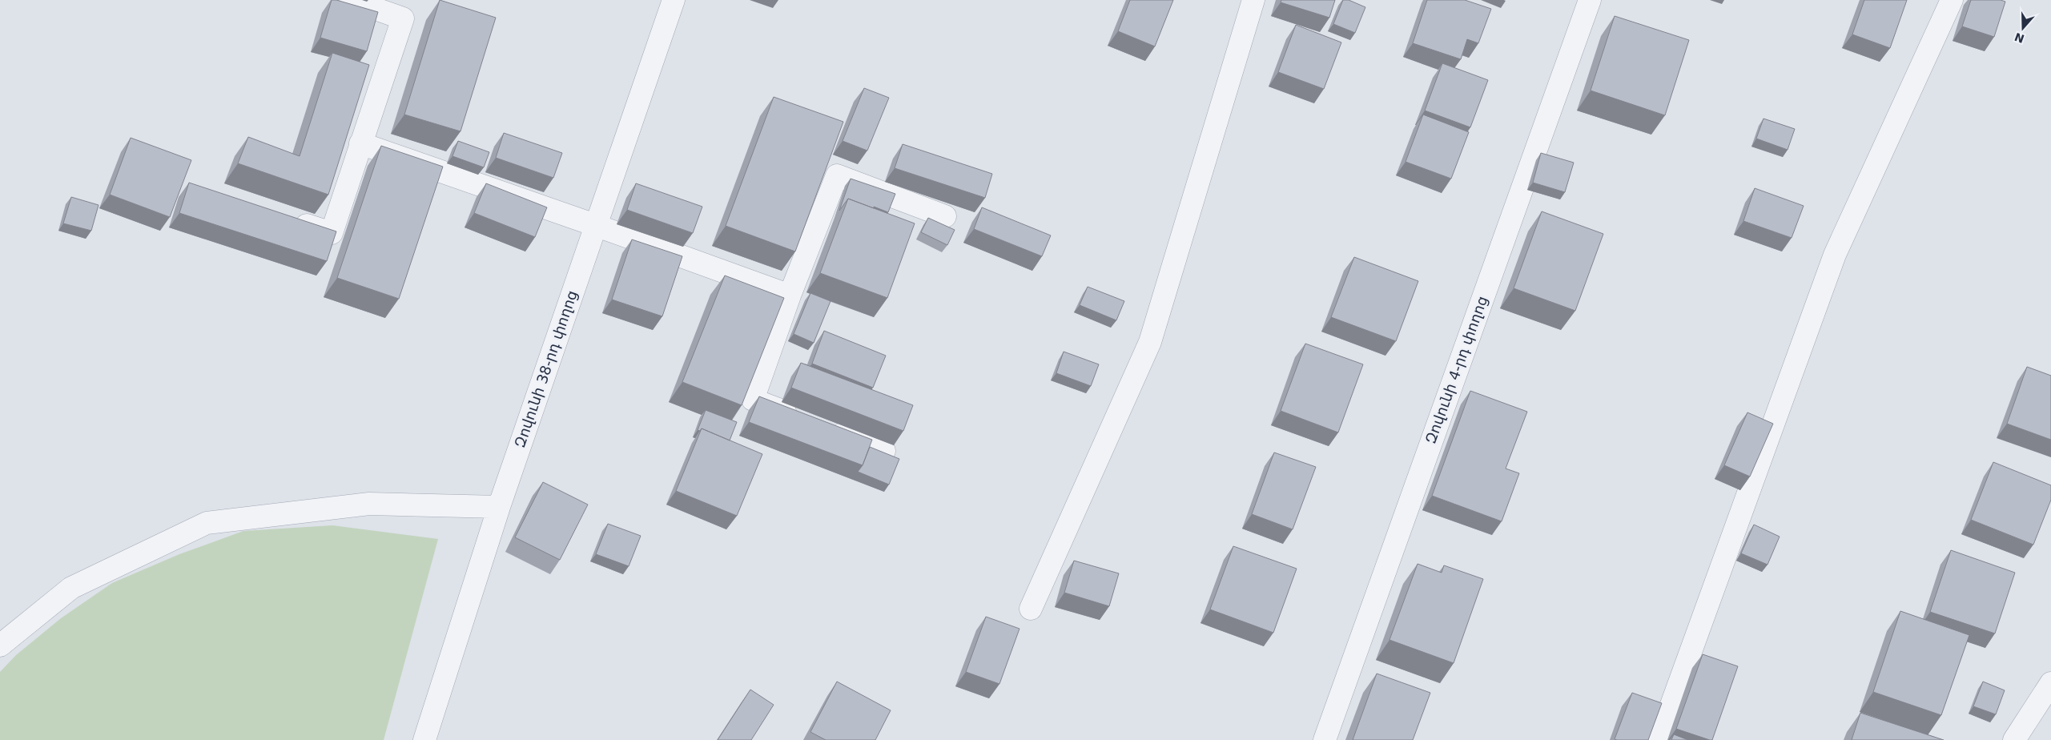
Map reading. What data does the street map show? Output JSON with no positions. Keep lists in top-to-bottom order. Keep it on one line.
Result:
{"streets":{"street":["Զովունի 38-րդ փողոց","Զովունի 4-րդ փողոց"]},"north":"bottom"}
